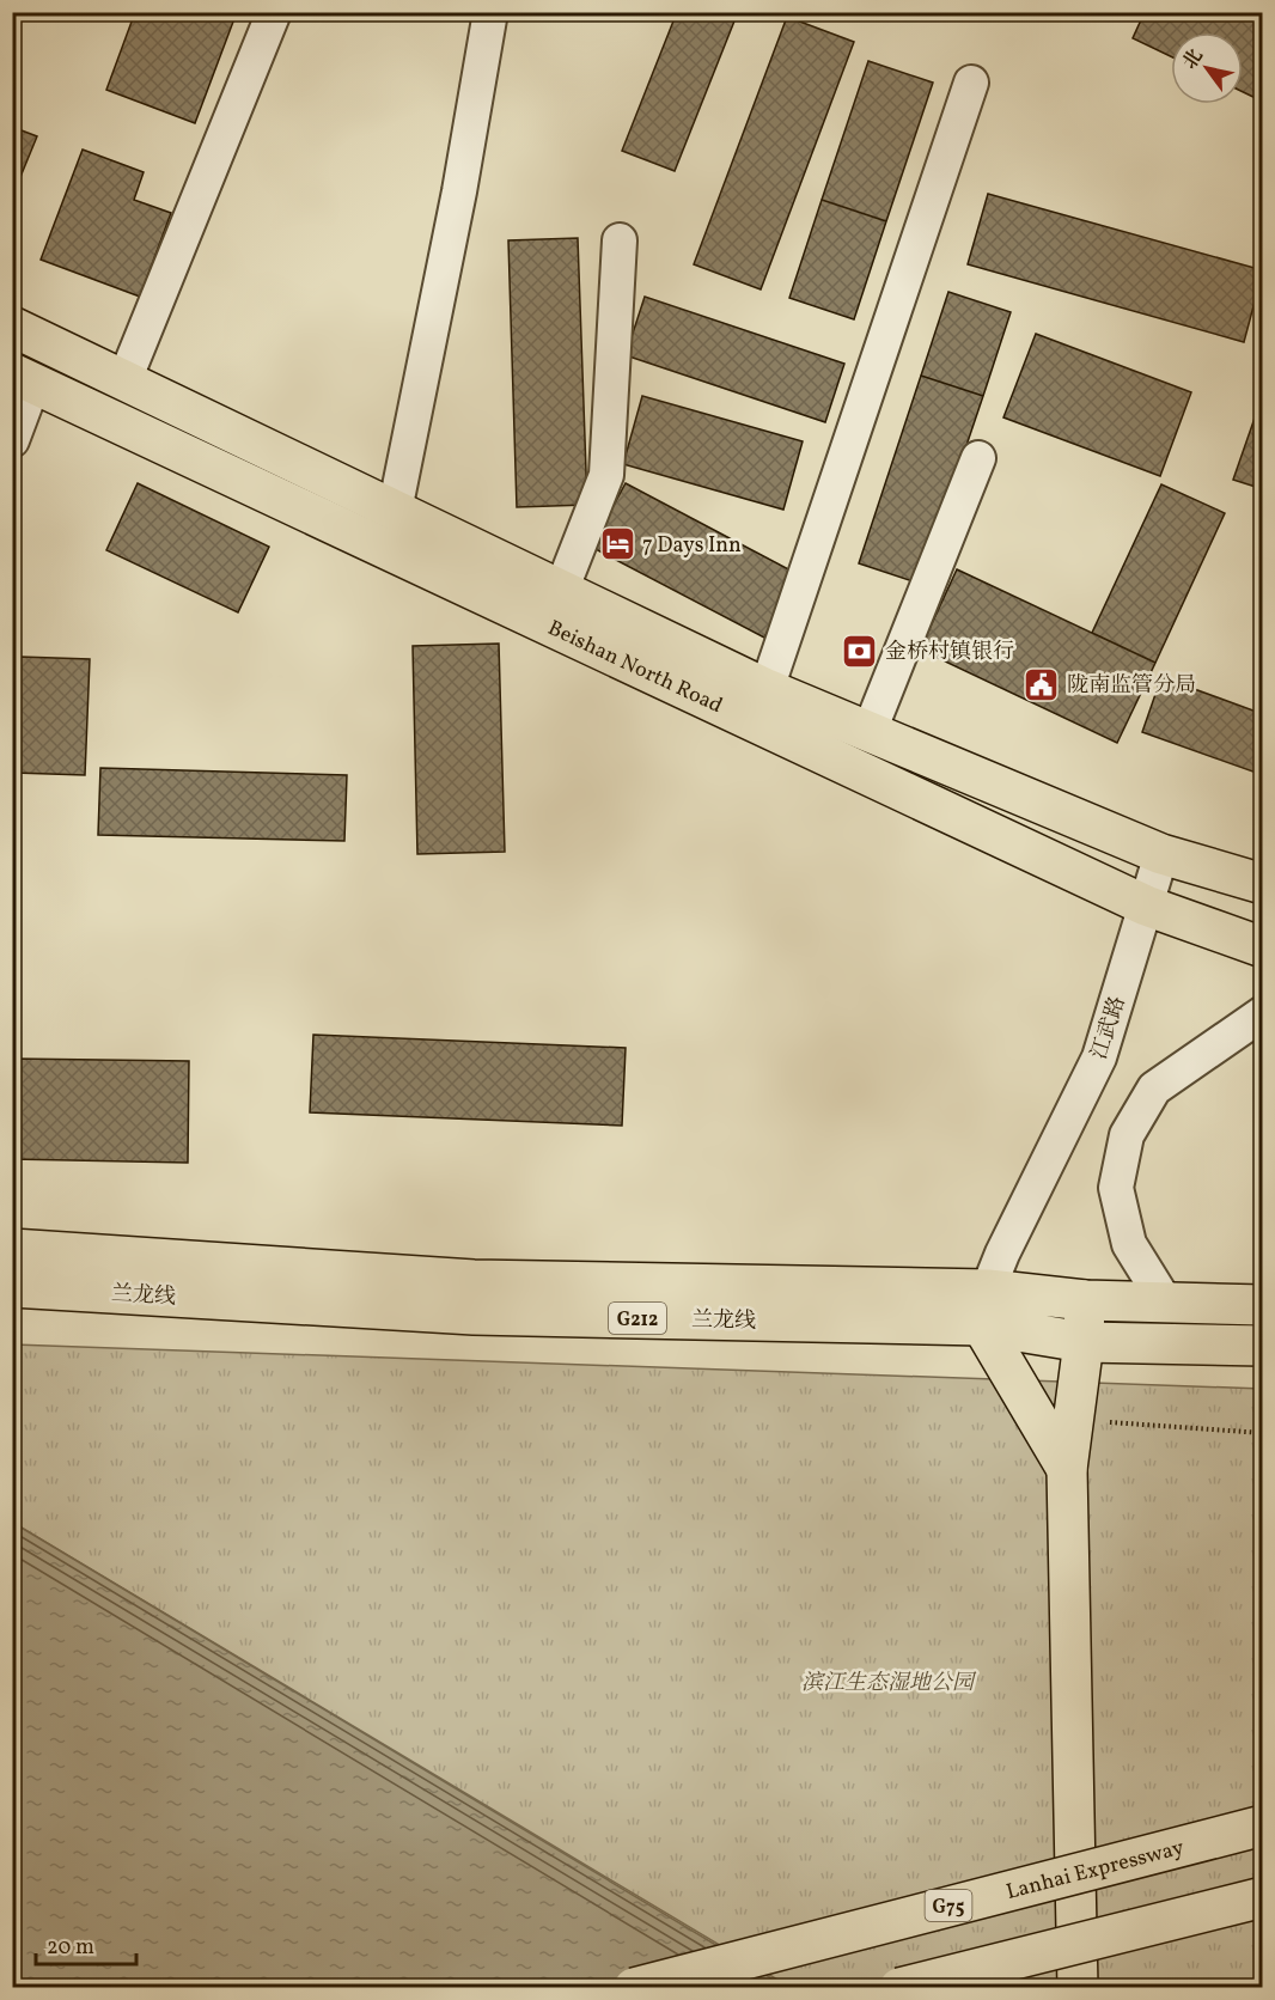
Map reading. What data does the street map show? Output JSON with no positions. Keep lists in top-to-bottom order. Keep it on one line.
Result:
{"streets":{"main road":["Beishan North Road","兰龙线","G212","Lanhai Expressway","G75"],"street":["江武路"]},"crossings":[["Beishan North Road","江武路"],["江武路","兰龙线"]],"parks":["滨江生态湿地公园"],"places":{"hotel":["7 Days Inn"],"bank":["金桥村镇银行"],"public building":["陇南监管分局"]},"scale_bar":"20 m","north":"top left"}
